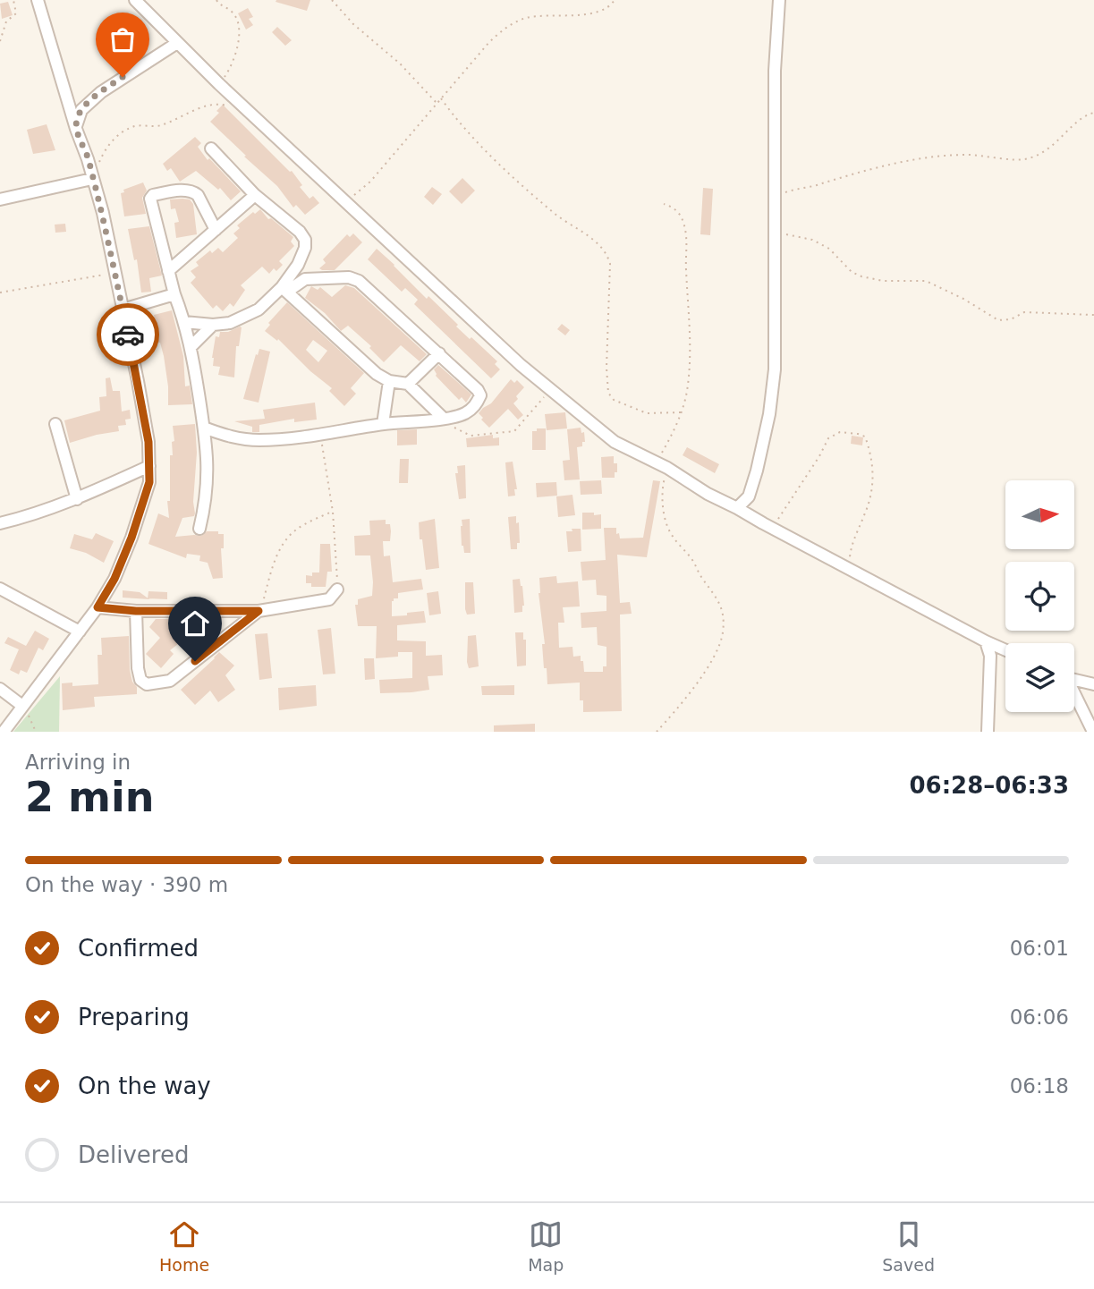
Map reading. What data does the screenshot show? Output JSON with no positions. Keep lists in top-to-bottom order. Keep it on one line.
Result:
{"north":"right","page":{"heading":["2 min","Arriving in","06:28–06:33"],"bar":"On the way · 390 m","list":[["Confirmed","06:01"],["Preparing","06:06"],["On the way","06:18"],"Delivered"],"tabs":["Home","Map","Saved"]}}
